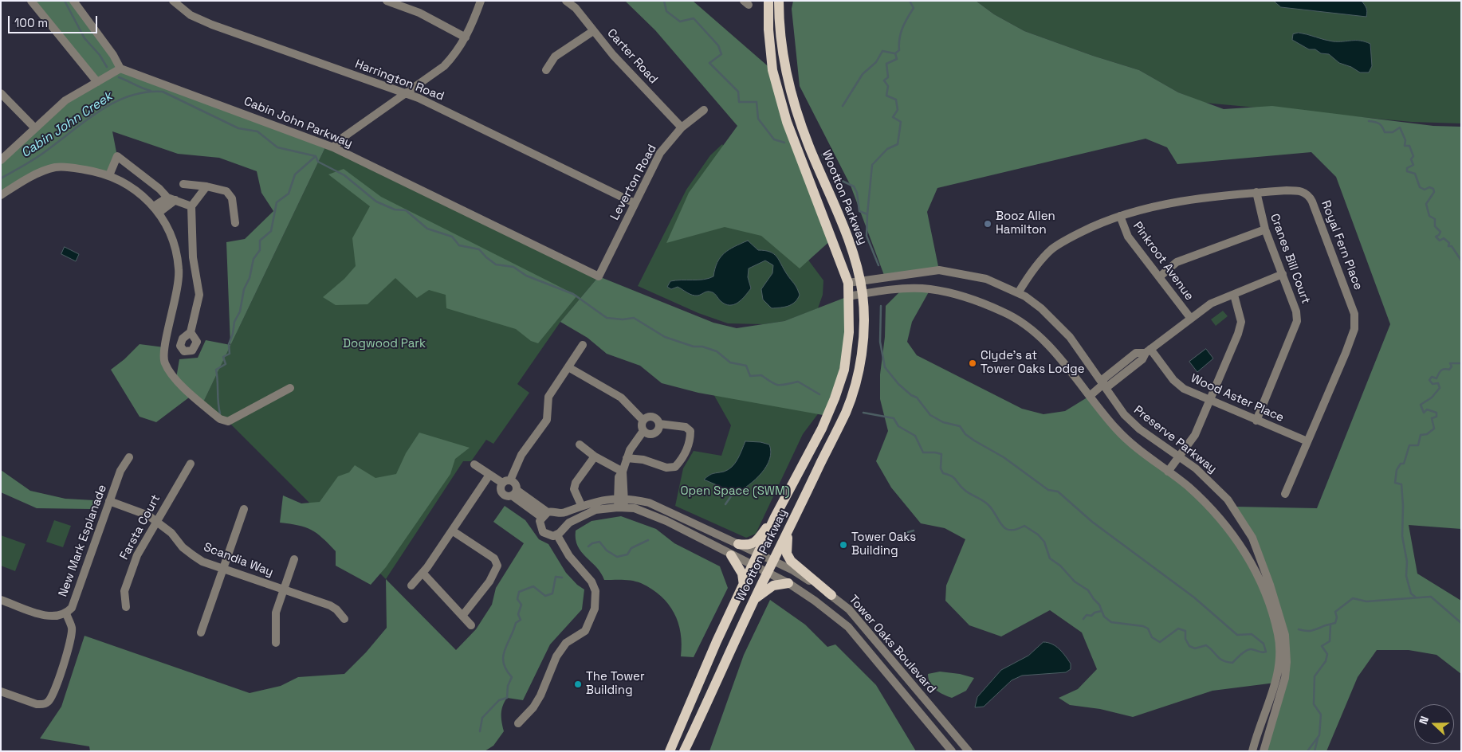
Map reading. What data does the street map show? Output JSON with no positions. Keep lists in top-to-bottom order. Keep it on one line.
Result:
{"streets":{"main road":["Wootton Parkway"],"street":["Carter Road","Harrington Road","Cabin John Parkway","Leverton Road","Royal Fern Place","Cranes Bill Court","Pinkroot Avenue","Wood Aster Place","Preserve Parkway","Farsta Court","New Mark Esplanade","Scandia Way","Tower Oaks Boulevard"]},"crossings":[["Carter Road","Leverton Road"],["Harrington Road","Leverton Road"],["Cabin John Parkway","Leverton Road"],["Wootton Parkway","Preserve Parkway"],["Wootton Parkway","Tower Oaks Boulevard"],["Royal Fern Place","Cranes Bill Court"],["Royal Fern Place","Pinkroot Avenue"],["Royal Fern Place","Wood Aster Place"],["Royal Fern Place","Preserve Parkway"],["Cranes Bill Court","Wood Aster Place"],["Farsta Court","Scandia Way"],["New Mark Esplanade","Scandia Way"]],"water":["Cabin John Creek"],"parks":["Dogwood Park","Open Space (SWM)"],"places":["Booz Allen Hamilton","Clyde's at Tower Oaks Lodge","Tower Oaks Building","The Tower Building"],"scale_bar":"100 m","north":"left"}
